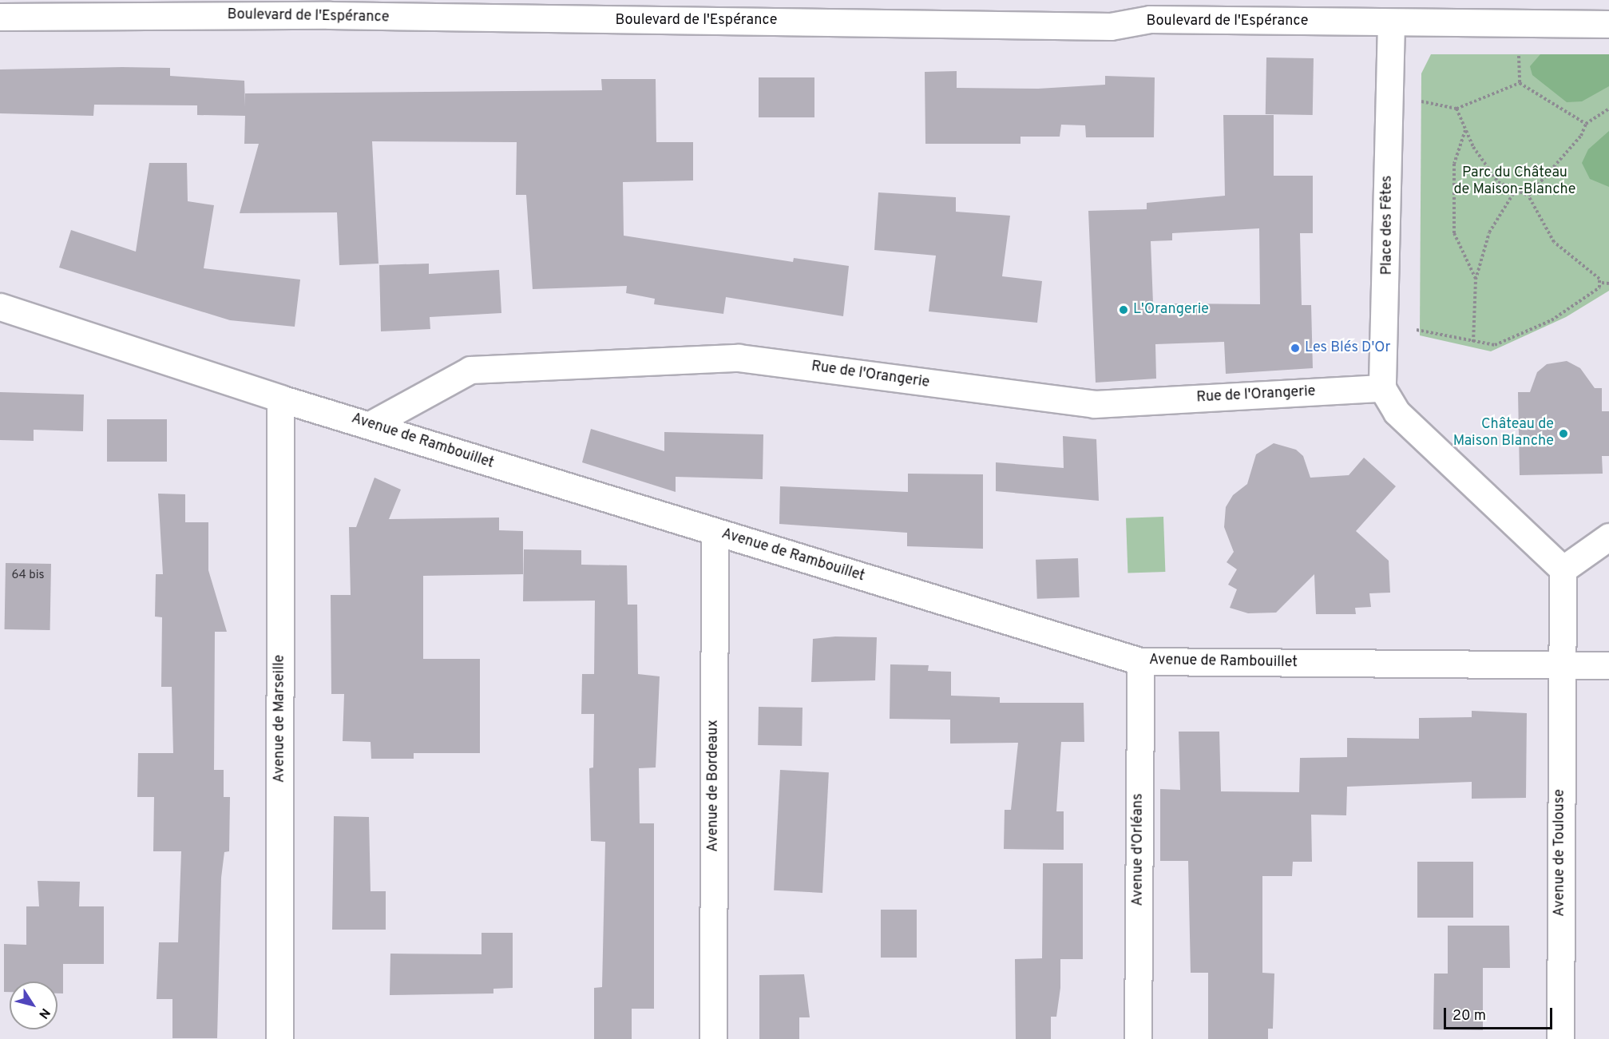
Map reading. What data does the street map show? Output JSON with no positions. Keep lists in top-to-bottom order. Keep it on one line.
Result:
{"streets":{"street":["Boulevard de l'Espérance","Place des Fêtes","Rue de l'Orangerie","Avenue de Rambouillet","Avenue de Marseille","Avenue de Bordeaux","Avenue d'Orléans","Avenue de Toulouse"]},"crossings":[["Boulevard de l'Espérance","Place des Fêtes"],["Place des Fêtes","Rue de l'Orangerie"],["Rue de l'Orangerie","Avenue de Rambouillet"],["Avenue de Rambouillet","Avenue de Marseille"],["Avenue de Rambouillet","Avenue de Bordeaux"],["Avenue de Rambouillet","Avenue d'Orléans"],["Avenue de Rambouillet","Avenue de Toulouse"]],"parks":["Parc du Château de Maison-Blanche"],"places":["L'Orangerie","Les Blés D'Or","Château de Maison Blanche"],"house_numbers":["64 bis"],"scale_bar":"20 m","north":"bottom right"}
